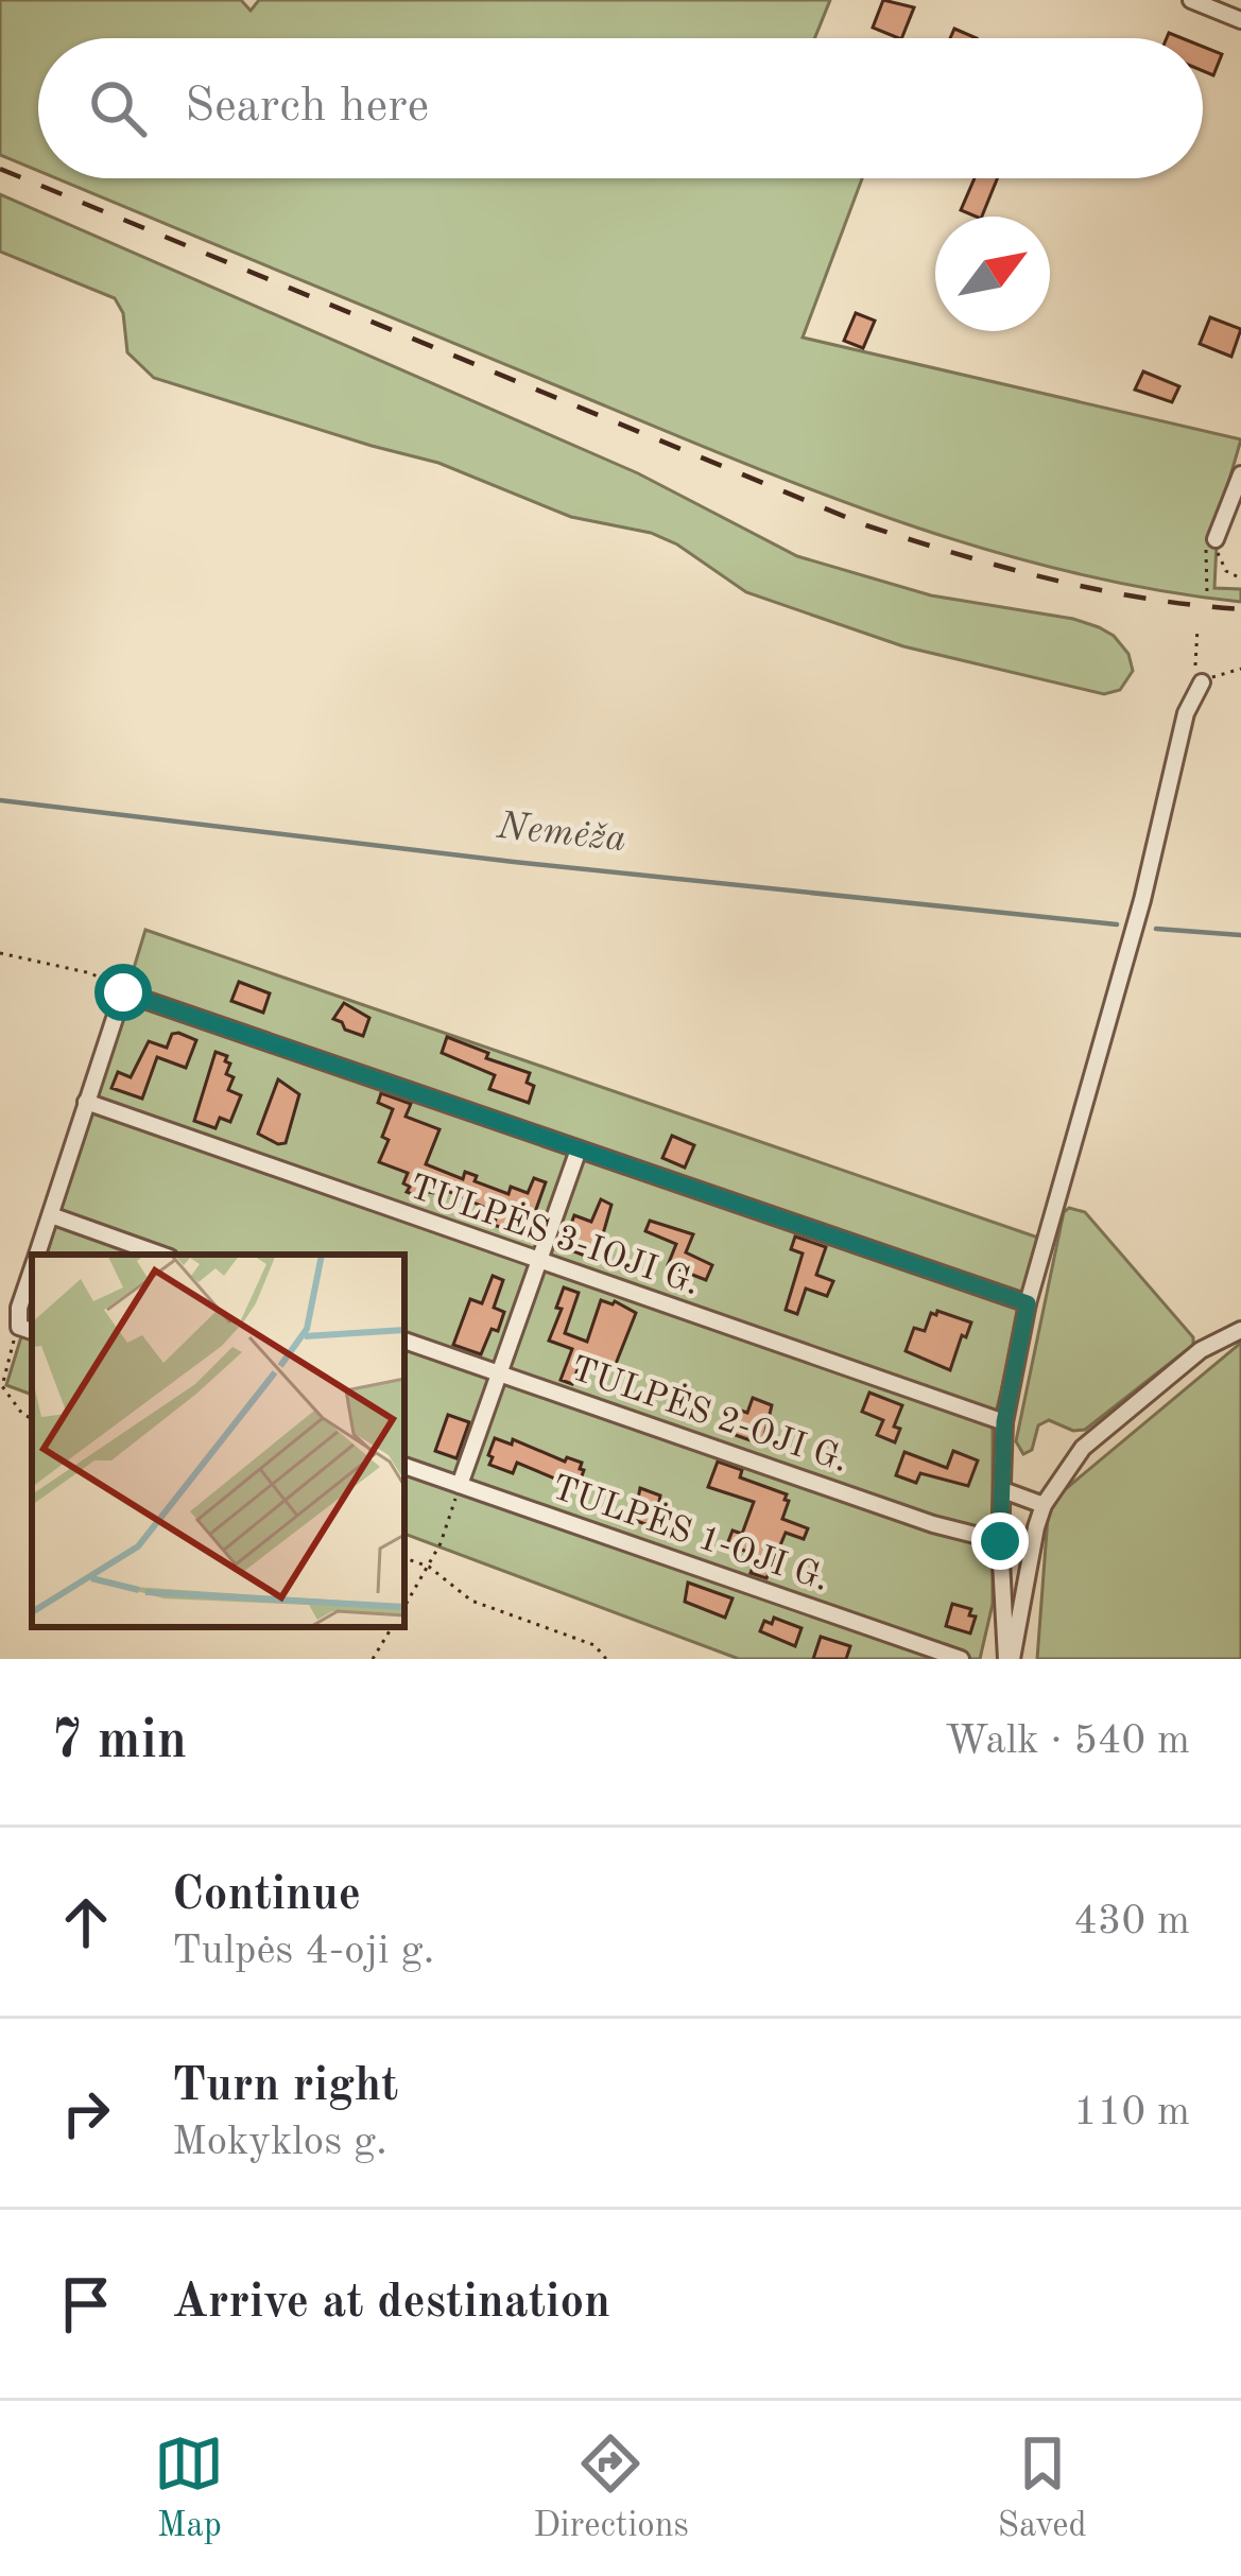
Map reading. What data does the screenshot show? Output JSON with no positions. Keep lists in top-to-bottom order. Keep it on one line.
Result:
{"streets":{"street":["TULPĖS 3-IOJI G.","TULPĖS 2-OJI G.","TULPĖS 1-OJI G."]},"water":["Nemėža"],"north":"top right","page":{"search":"Search here","heading":["7 min","Walk · 540 m"],"list":[["Continue","Tulpės 4-oji g.","430 m"],["Turn right","Mokyklos g.","110 m"],"Arrive at destination"],"nav":["Map","Directions","Saved"]}}
